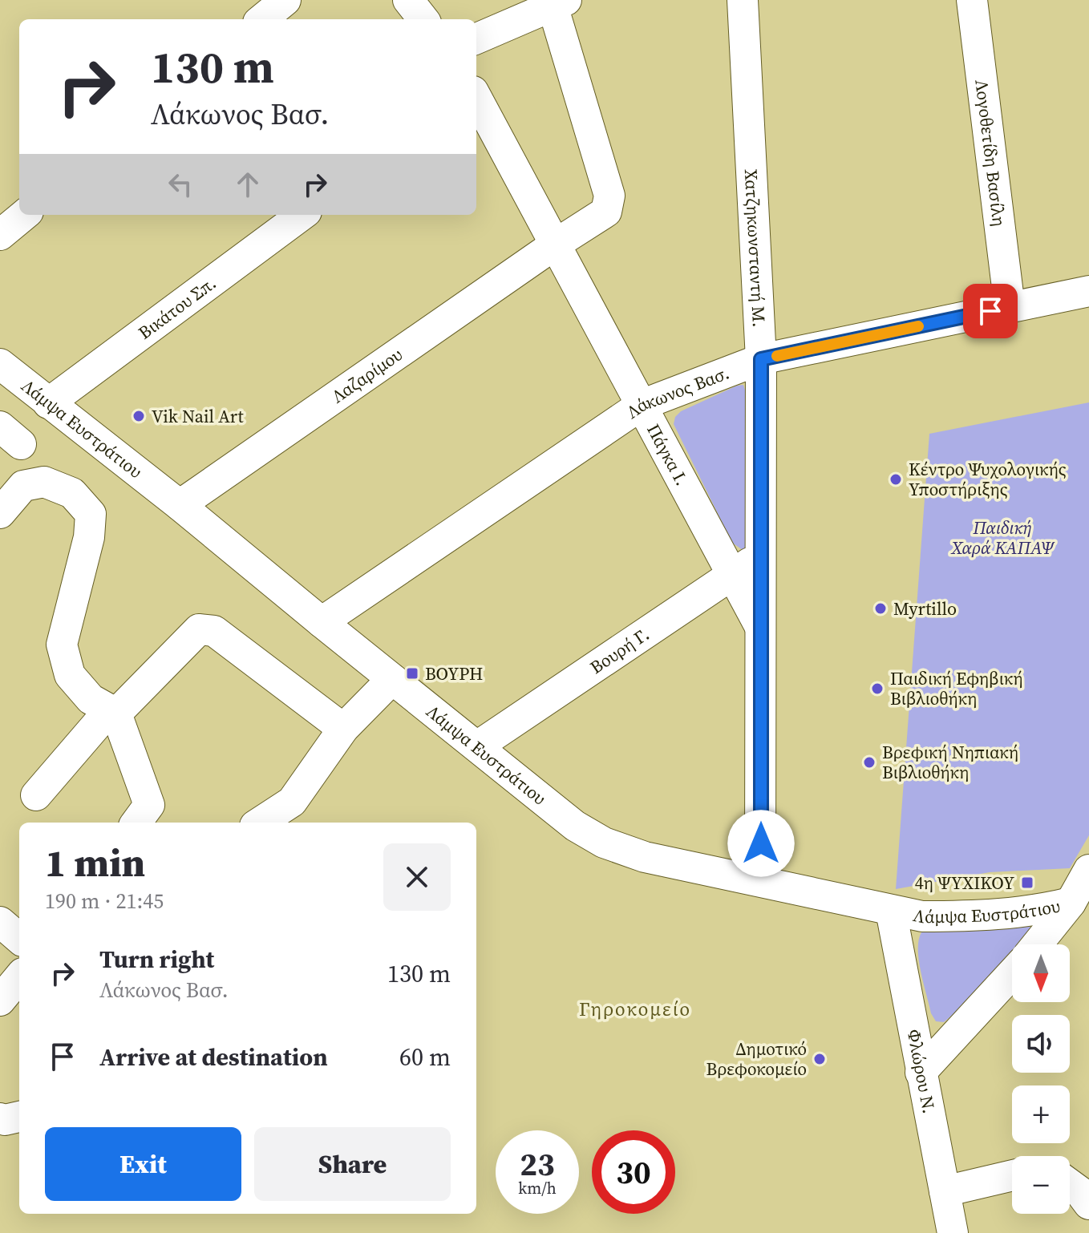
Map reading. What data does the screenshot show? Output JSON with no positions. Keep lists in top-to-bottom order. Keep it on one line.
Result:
{"streets":{"street":["Λογοθετίδη Βασίλη","Χατζηκωνσταντή Μ.","Βικάτου Σπ.","Λαζαρίμου","Λάκωνος Βασ.","Λάμψα Ευστράτιου","Πάγκα Ι.","Βουρή Γ.","Φλώρου Ν."]},"crossings":[["Λογοθετίδη Βασίλη","Λάκωνος Βασ."],["Χατζηκωνσταντή Μ.","Λάκωνος Βασ."],["Χατζηκωνσταντή Μ.","Λάμψα Ευστράτιου"],["Χατζηκωνσταντή Μ.","Πάγκα Ι."],["Χατζηκωνσταντή Μ.","Βουρή Γ."],["Βικάτου Σπ.","Λάμψα Ευστράτιου"],["Λαζαρίμου","Λάμψα Ευστράτιου"],["Λαζαρίμου","Πάγκα Ι."],["Λάκωνος Βασ.","Λάμψα Ευστράτιου"],["Λάκωνος Βασ.","Πάγκα Ι."],["Λάμψα Ευστράτιου","Βουρή Γ."],["Λάμψα Ευστράτιου","Φλώρου Ν."],["Πάγκα Ι.","Βουρή Γ."]],"districts":["Γηροκομείο"],"parks":["Παιδική Χαρά ΚΑΠΑΨ"],"places":{"other":["Vik Nail Art","Κέντρο Ψυχολογικής Υποστήριξης","Myrtillo","Παιδική Εφηβική Βιβλιοθήκη","Βρεφική Νηπιακή Βιβλιοθήκη","Δημοτικό Βρεφοκομείο"],"transit":["ΒΟΥΡΗ","4η ΨΥΧΙΚΟΥ"]},"north":"bottom","page":{"turn":["130 m","Λάκωνος Βασ."],"heading":["1 min","190 m · 21:45"],"list":[{"name":"Turn right","note":"Λάκωνος Βασ.","value":"130 m"},{"name":"Arrive at destination","value":"60 m"}],"map_buttons":["+","−"],"buttons":["Exit","Share"],"speed":"23 km/h","limit":"30"}}
